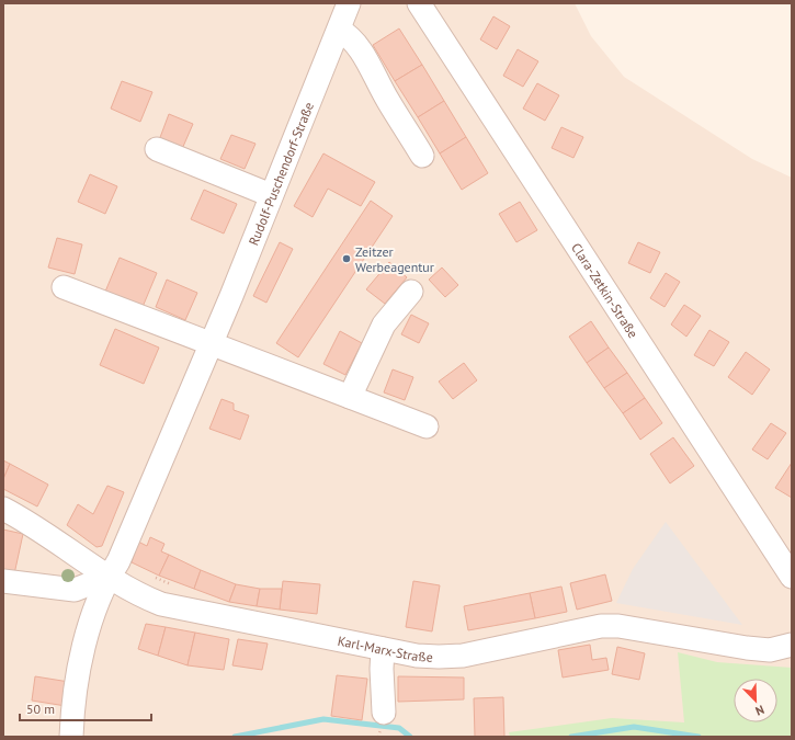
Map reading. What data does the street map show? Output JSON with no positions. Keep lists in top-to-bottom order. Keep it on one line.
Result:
{"streets":{"street":["Rudolf-Puschendorf-Straße","Clara-Zetkin-Straße","Karl-Marx-Straße"]},"crossings":[["Rudolf-Puschendorf-Straße","Karl-Marx-Straße"]],"places":["Zeitzer Werbeagentur"],"scale_bar":"50 m","north":"bottom right"}
